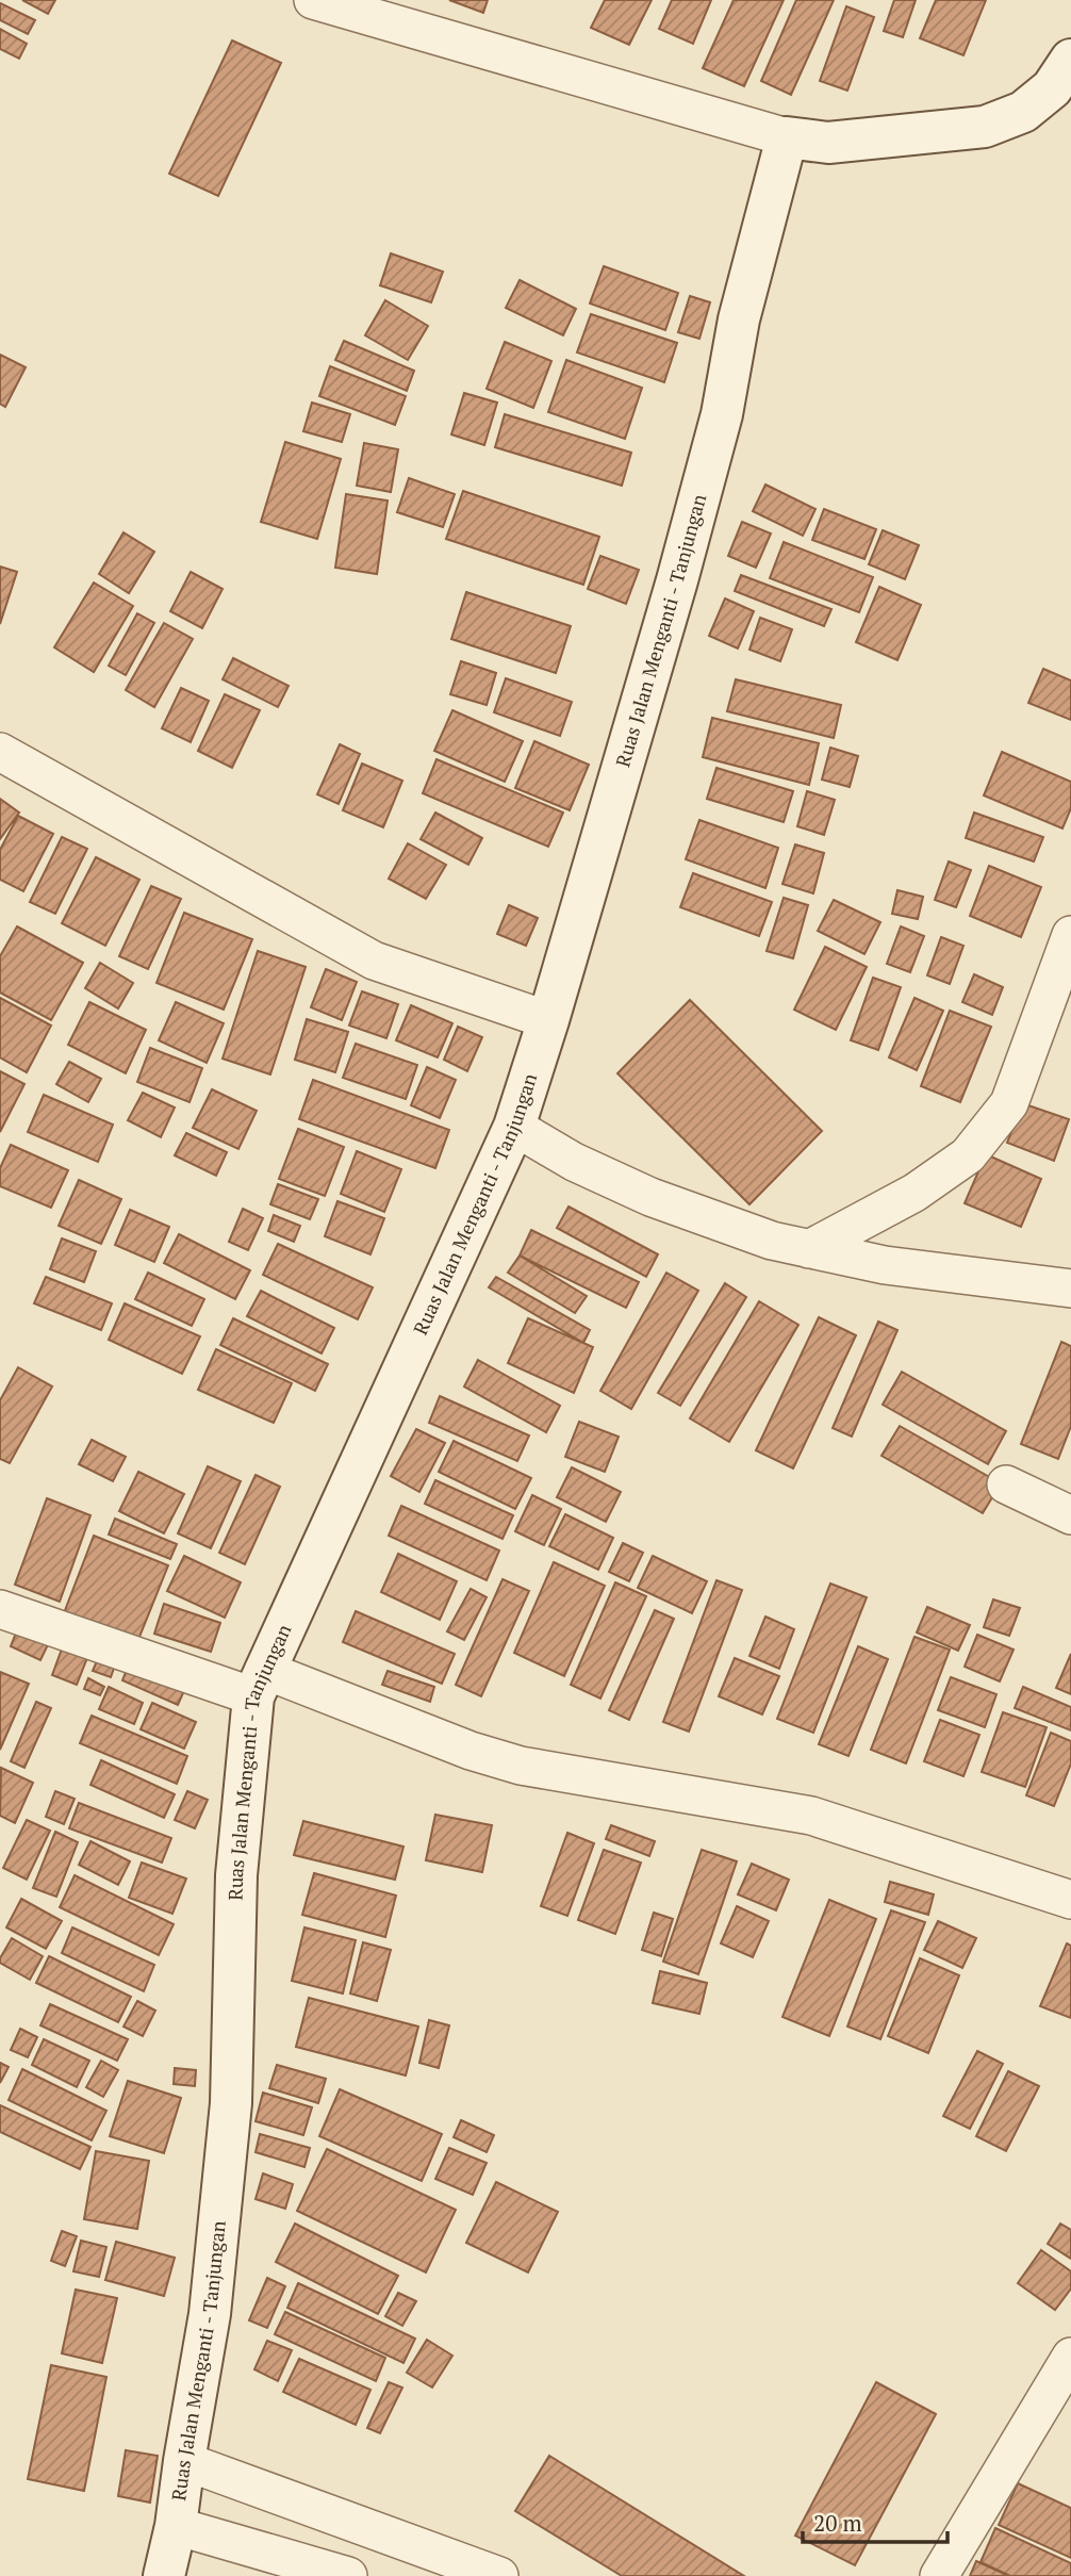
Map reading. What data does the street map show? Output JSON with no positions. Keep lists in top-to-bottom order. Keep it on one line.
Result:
{"streets":{"main road":["Ruas Jalan Menganti - Tanjungan"]},"scale_bar":"20 m"}
